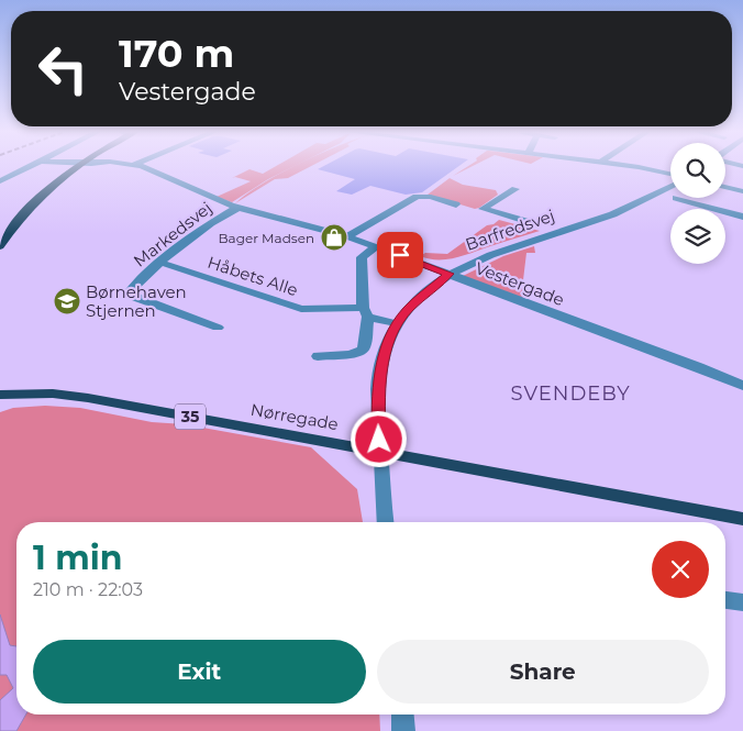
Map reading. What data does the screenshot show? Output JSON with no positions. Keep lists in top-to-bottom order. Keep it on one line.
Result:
{"streets":{"main road":["35","Nørregade"],"street":["Barfredsvej","Markedsvej","Håbets Alle","Vestergade"]},"crossings":[["Barfredsvej","Håbets Alle"],["Barfredsvej","Vestergade"],["Barfredsvej","Nørregade"],["Markedsvej","Vestergade"]],"districts":["SVENDEBY"],"places":{"shop":["Bager Madsen"],"school or university":["Børnehaven Stjernen"]},"page":{"turn":["170 m","Vestergade"],"heading":["1 min","210 m · 22:03"],"buttons":["Exit","Share"]}}
